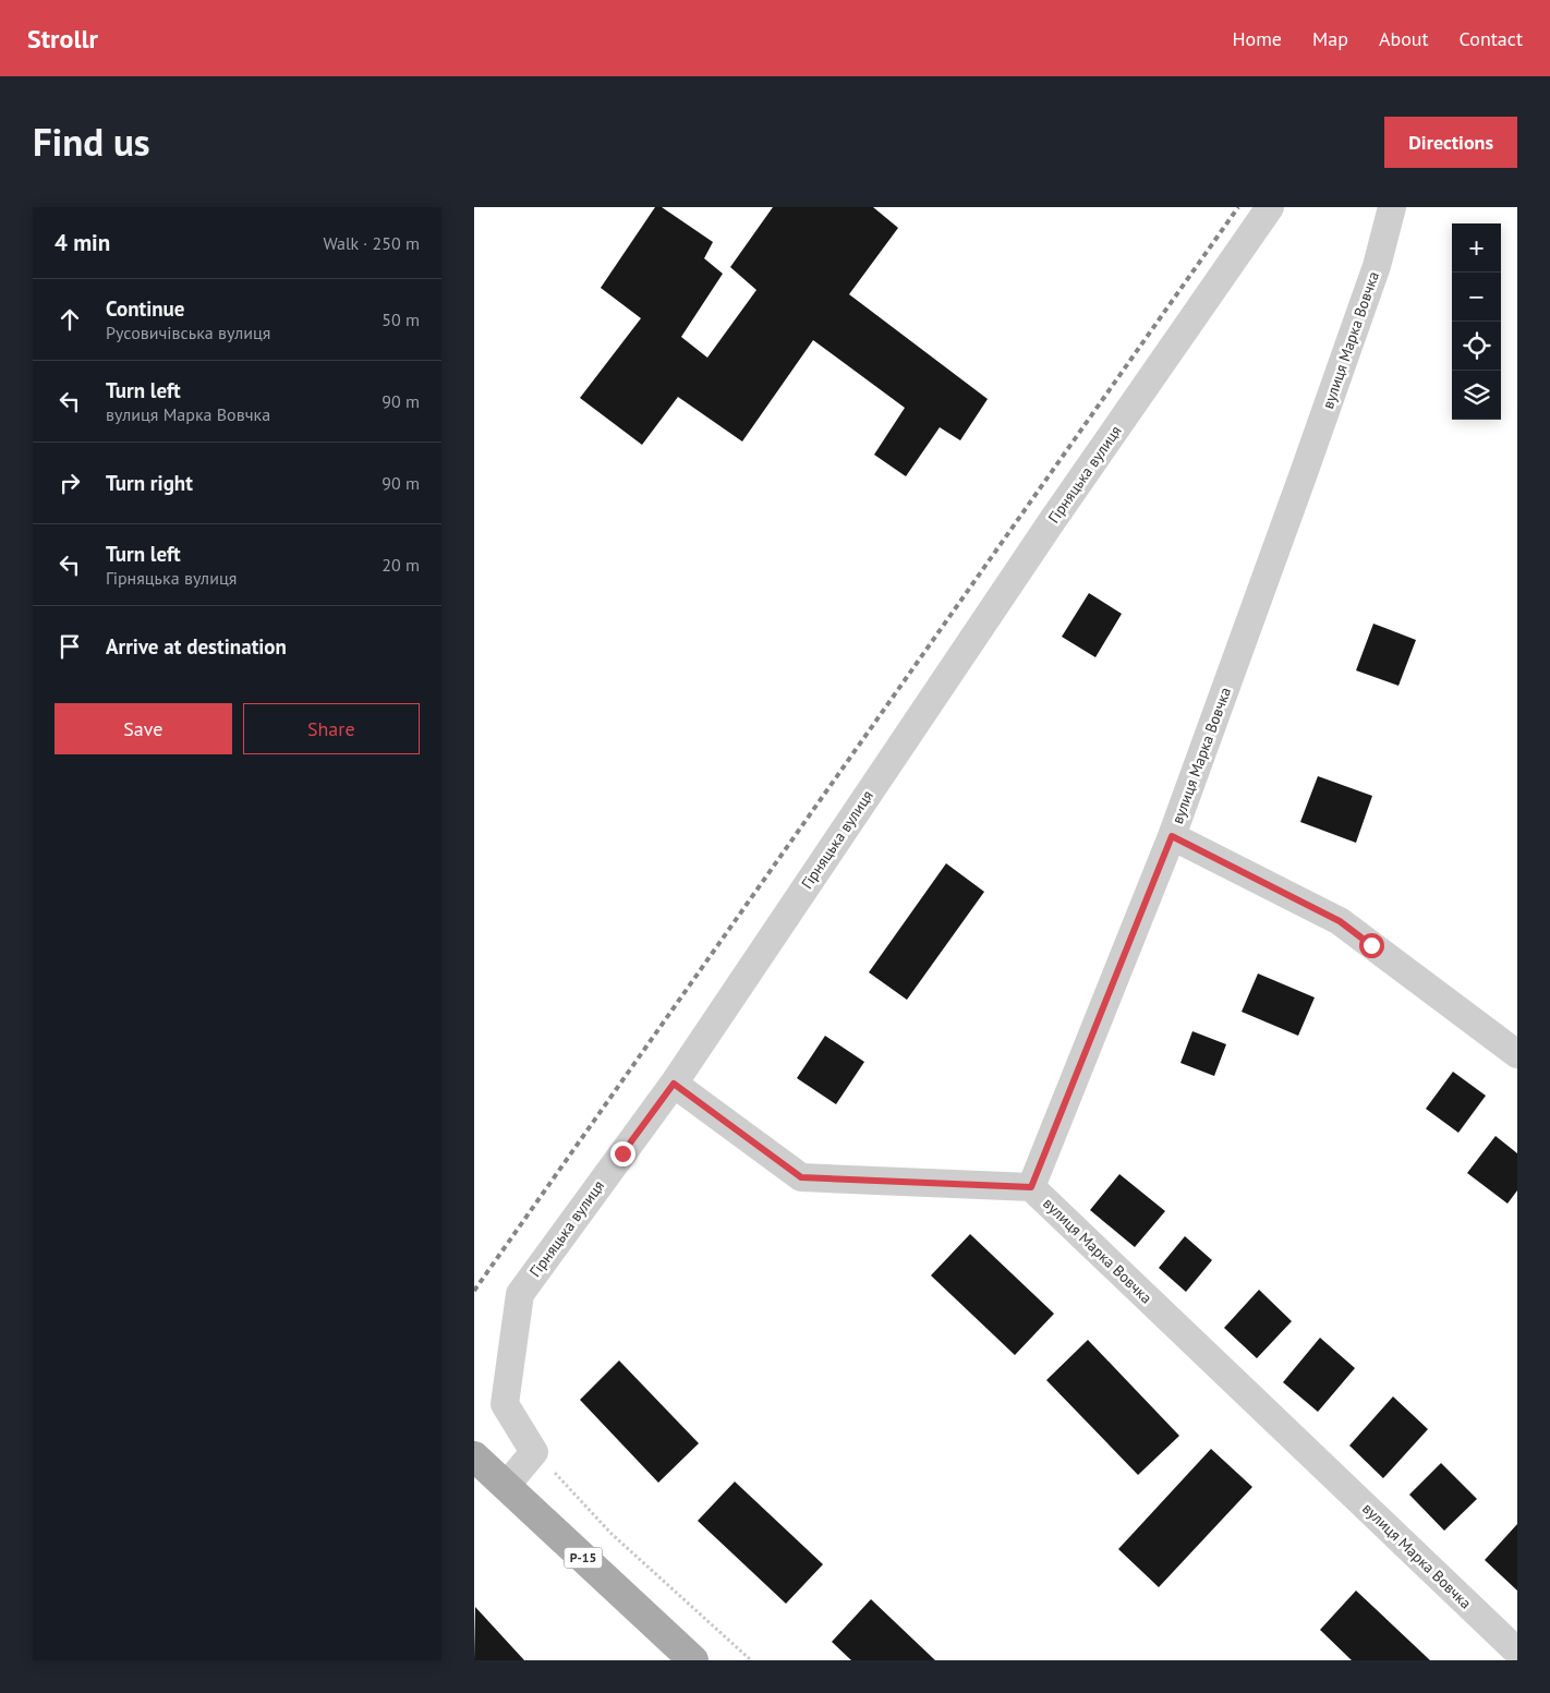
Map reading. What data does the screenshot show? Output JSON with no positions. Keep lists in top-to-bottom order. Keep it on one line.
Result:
{"streets":{"main road":["Р-15"],"street":["вулиця Марка Вовчка","Гірняцька вулиця"]},"page":{"header":"Strollr","nav":["Home","Map","About","Contact"],"title":"Find us","buttons":["Directions",["Save","Share"]],"heading":["4 min","Walk · 250 m"],"map_buttons":["+","−"],"list":[["Continue","Русовичівська вулиця","50 m"],["Turn left","вулиця Марка Вовчка","90 m"],["Turn right","90 m"],["Turn left","Гірняцька вулиця","20 m"],"Arrive at destination"]}}
